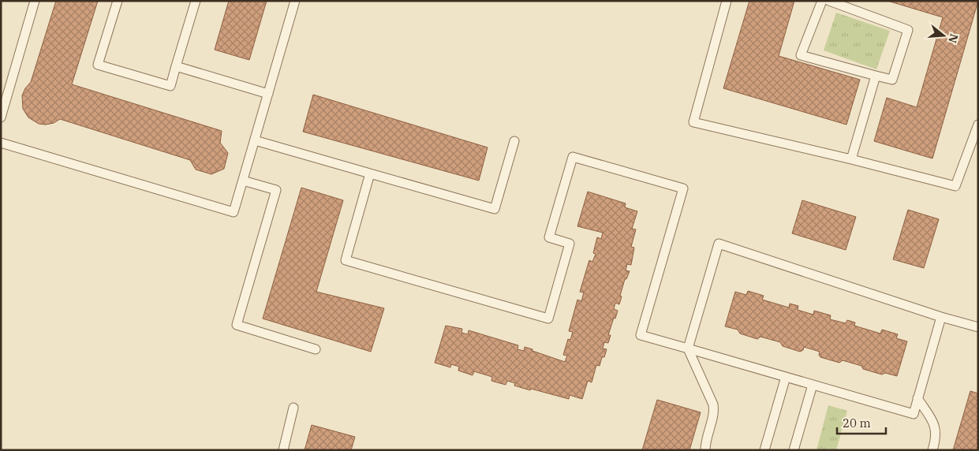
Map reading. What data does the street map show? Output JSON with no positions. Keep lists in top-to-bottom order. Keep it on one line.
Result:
{"scale_bar":"20 m","north":"right"}
